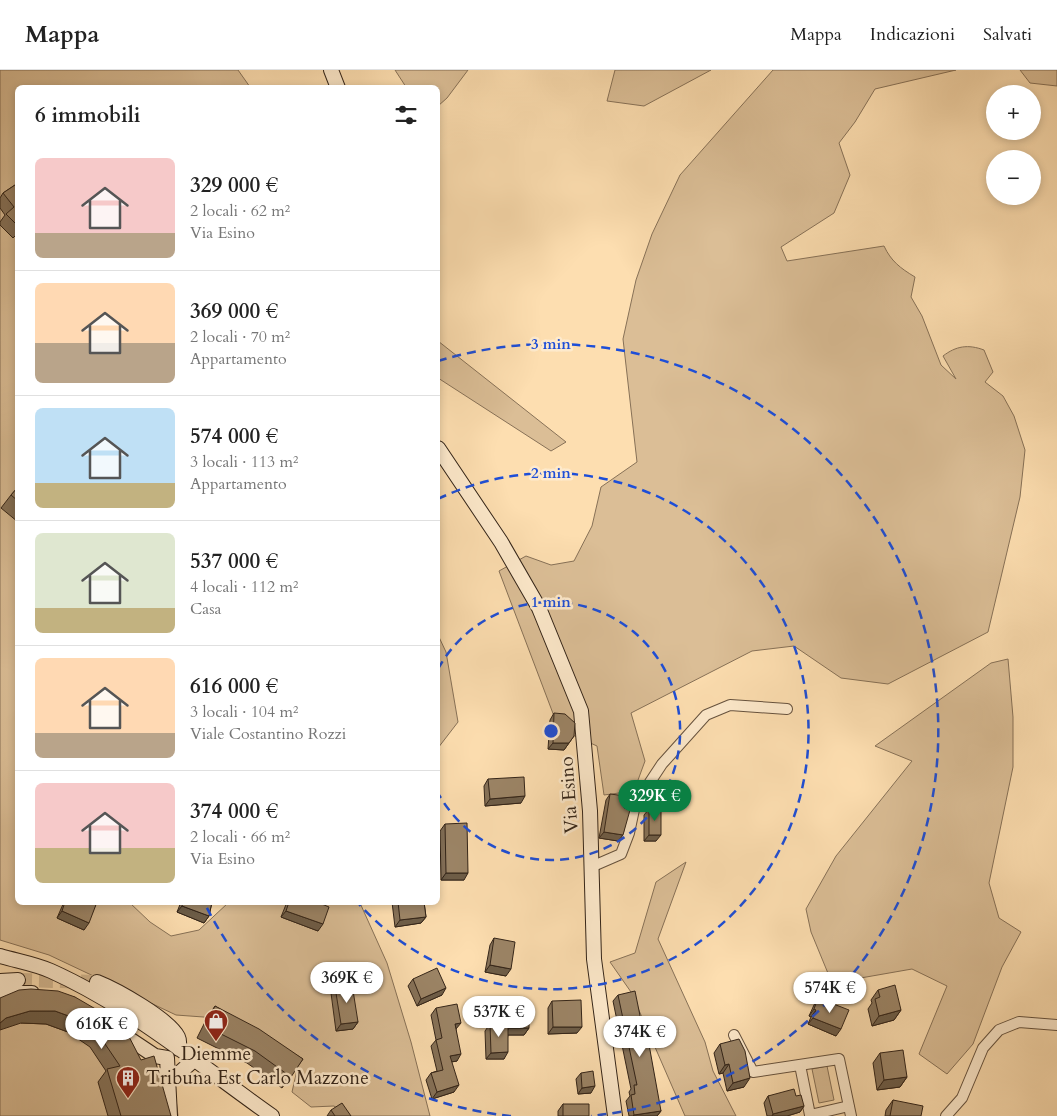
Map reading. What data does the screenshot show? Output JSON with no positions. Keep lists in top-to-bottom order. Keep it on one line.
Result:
{"streets":{"street":["Via Esino"]},"places":{"shop":["Diemme"],"building":["Tribuna Est Carlo Mazzone"]},"page":{"header":"Mappa","nav":["Mappa","Indicazioni","Salvati"],"map_buttons":["+","−"],"heading":"6 immobili","list":[{"name":"329 000 €","note":"2 locali · 62 m² · Via Esino"},{"name":"369 000 €","note":"2 locali · 70 m² · Appartamento"},{"name":"574 000 €","note":"3 locali · 113 m² · Appartamento"},{"name":"537 000 €","note":"4 locali · 112 m² · Casa"},{"name":"616 000 €","note":"3 locali · 104 m² · Viale Costantino Rozzi"},{"name":"374 000 €","note":"2 locali · 66 m² · Via Esino"}],"price":["329K €","369K €","574K €","537K €","616K €","374K €"]},"rings":["3 min","2 min","1 min"]}
